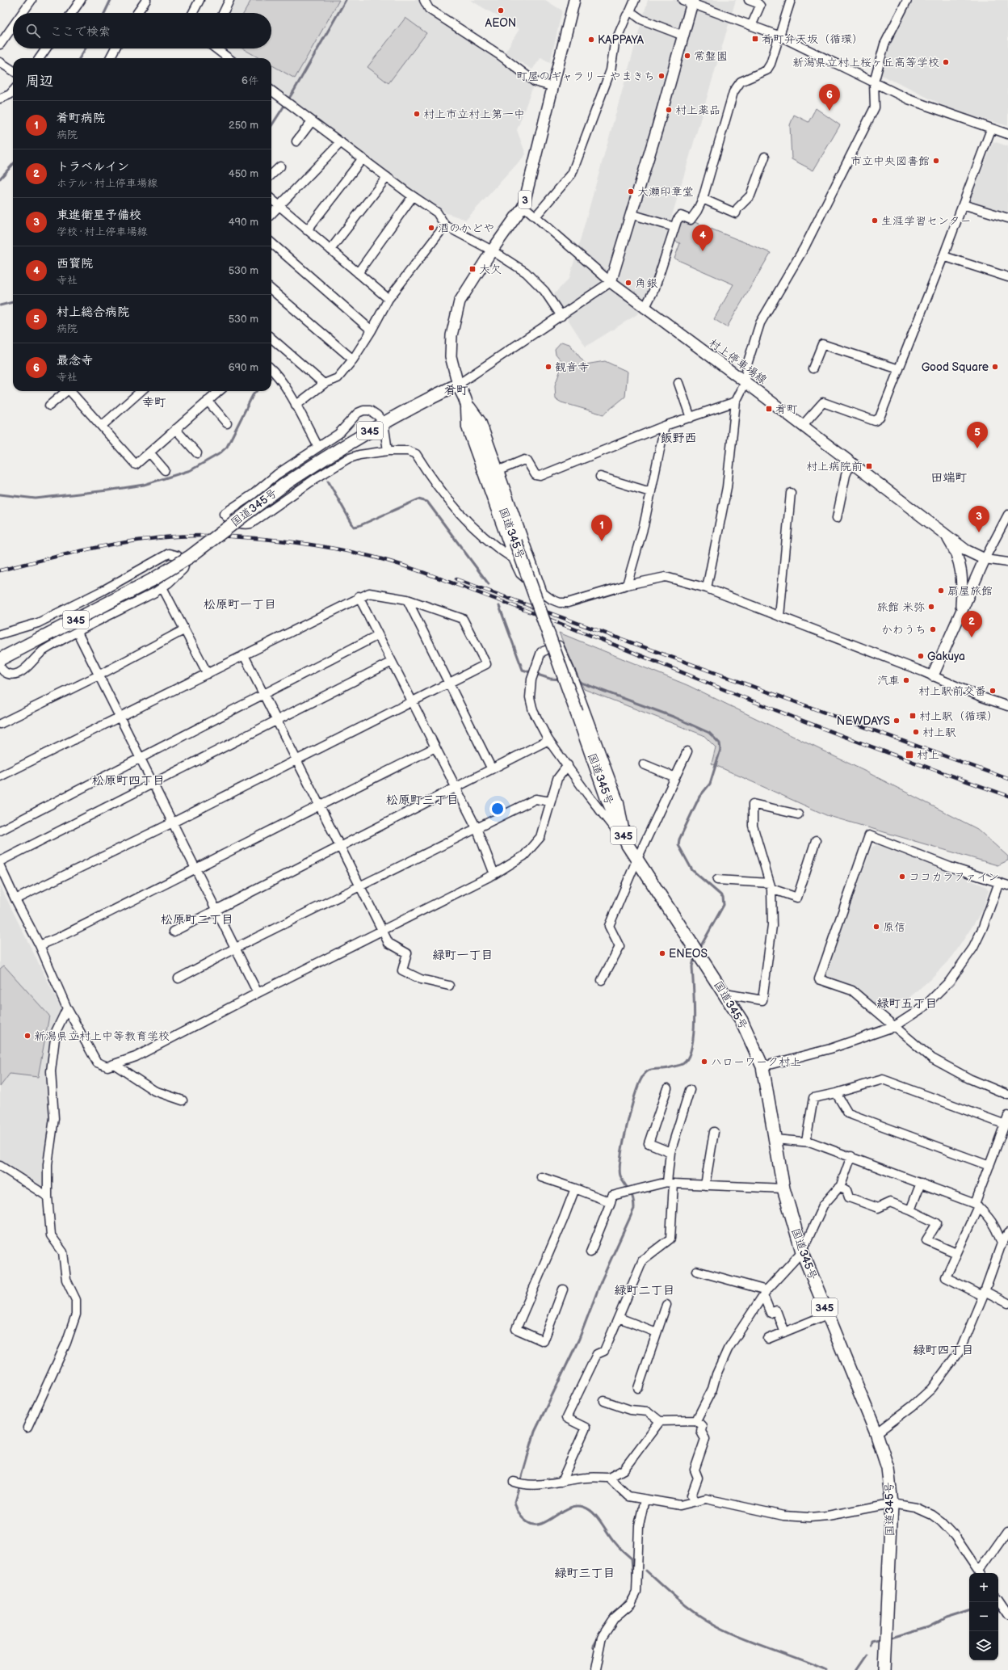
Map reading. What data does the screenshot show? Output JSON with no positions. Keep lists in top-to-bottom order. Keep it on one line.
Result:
{"streets":{"highway":["345","国道345号"],"main road":["3","村上停車場線"]},"crossings":[["3","国道345号"]],"districts":["肴町","幸町","飯野西","田端町","松原町一丁目","松原町四丁目","松原町三丁目","松原町二丁目","緑町一丁目","緑町五丁目","緑町二丁目","緑町四丁目","緑町三丁目"],"places":{"other":["AEON","KAPPAYA","常盤園","新潟県立村上桜ヶ丘高等学校","町屋のギャラリー やまきち","村上薬品","村上市立村上第一中","市立中央図書館","大瀬印章堂","生涯学習センター","酒のかどや","角銀","観音寺","Good Square","扇屋旅館","旅館 米弥","かわうち","Gakuya","汽車","村上駅前交番","NEWDAYS","村上駅","ココカラファイン","原信","ENEOS","新潟県立村上中等教育学校","ハローワーク村上"],"transit":["肴町弁天坂（循環）","大欠","肴町","村上病院前","村上駅（循環）","村上"]},"page":{"search":"ここで検索","heading":["周辺","6件"],"pins":["6","4","5","3","1","2"],"list":[{"mark":"1","name":"肴町病院","note":"病院","value":"250 m"},{"mark":"2","name":"トラベルイン","note":"ホテル · 村上停車場線","value":"450 m"},{"mark":"3","name":"東進衛星予備校","note":"学校 · 村上停車場線","value":"490 m"},{"mark":"4","name":"西寳院","note":"寺社","value":"530 m"},{"mark":"5","name":"村上総合病院","note":"病院","value":"530 m"},{"mark":"6","name":"最念寺","note":"寺社","value":"690 m"}],"map_buttons":["+","−"]}}
